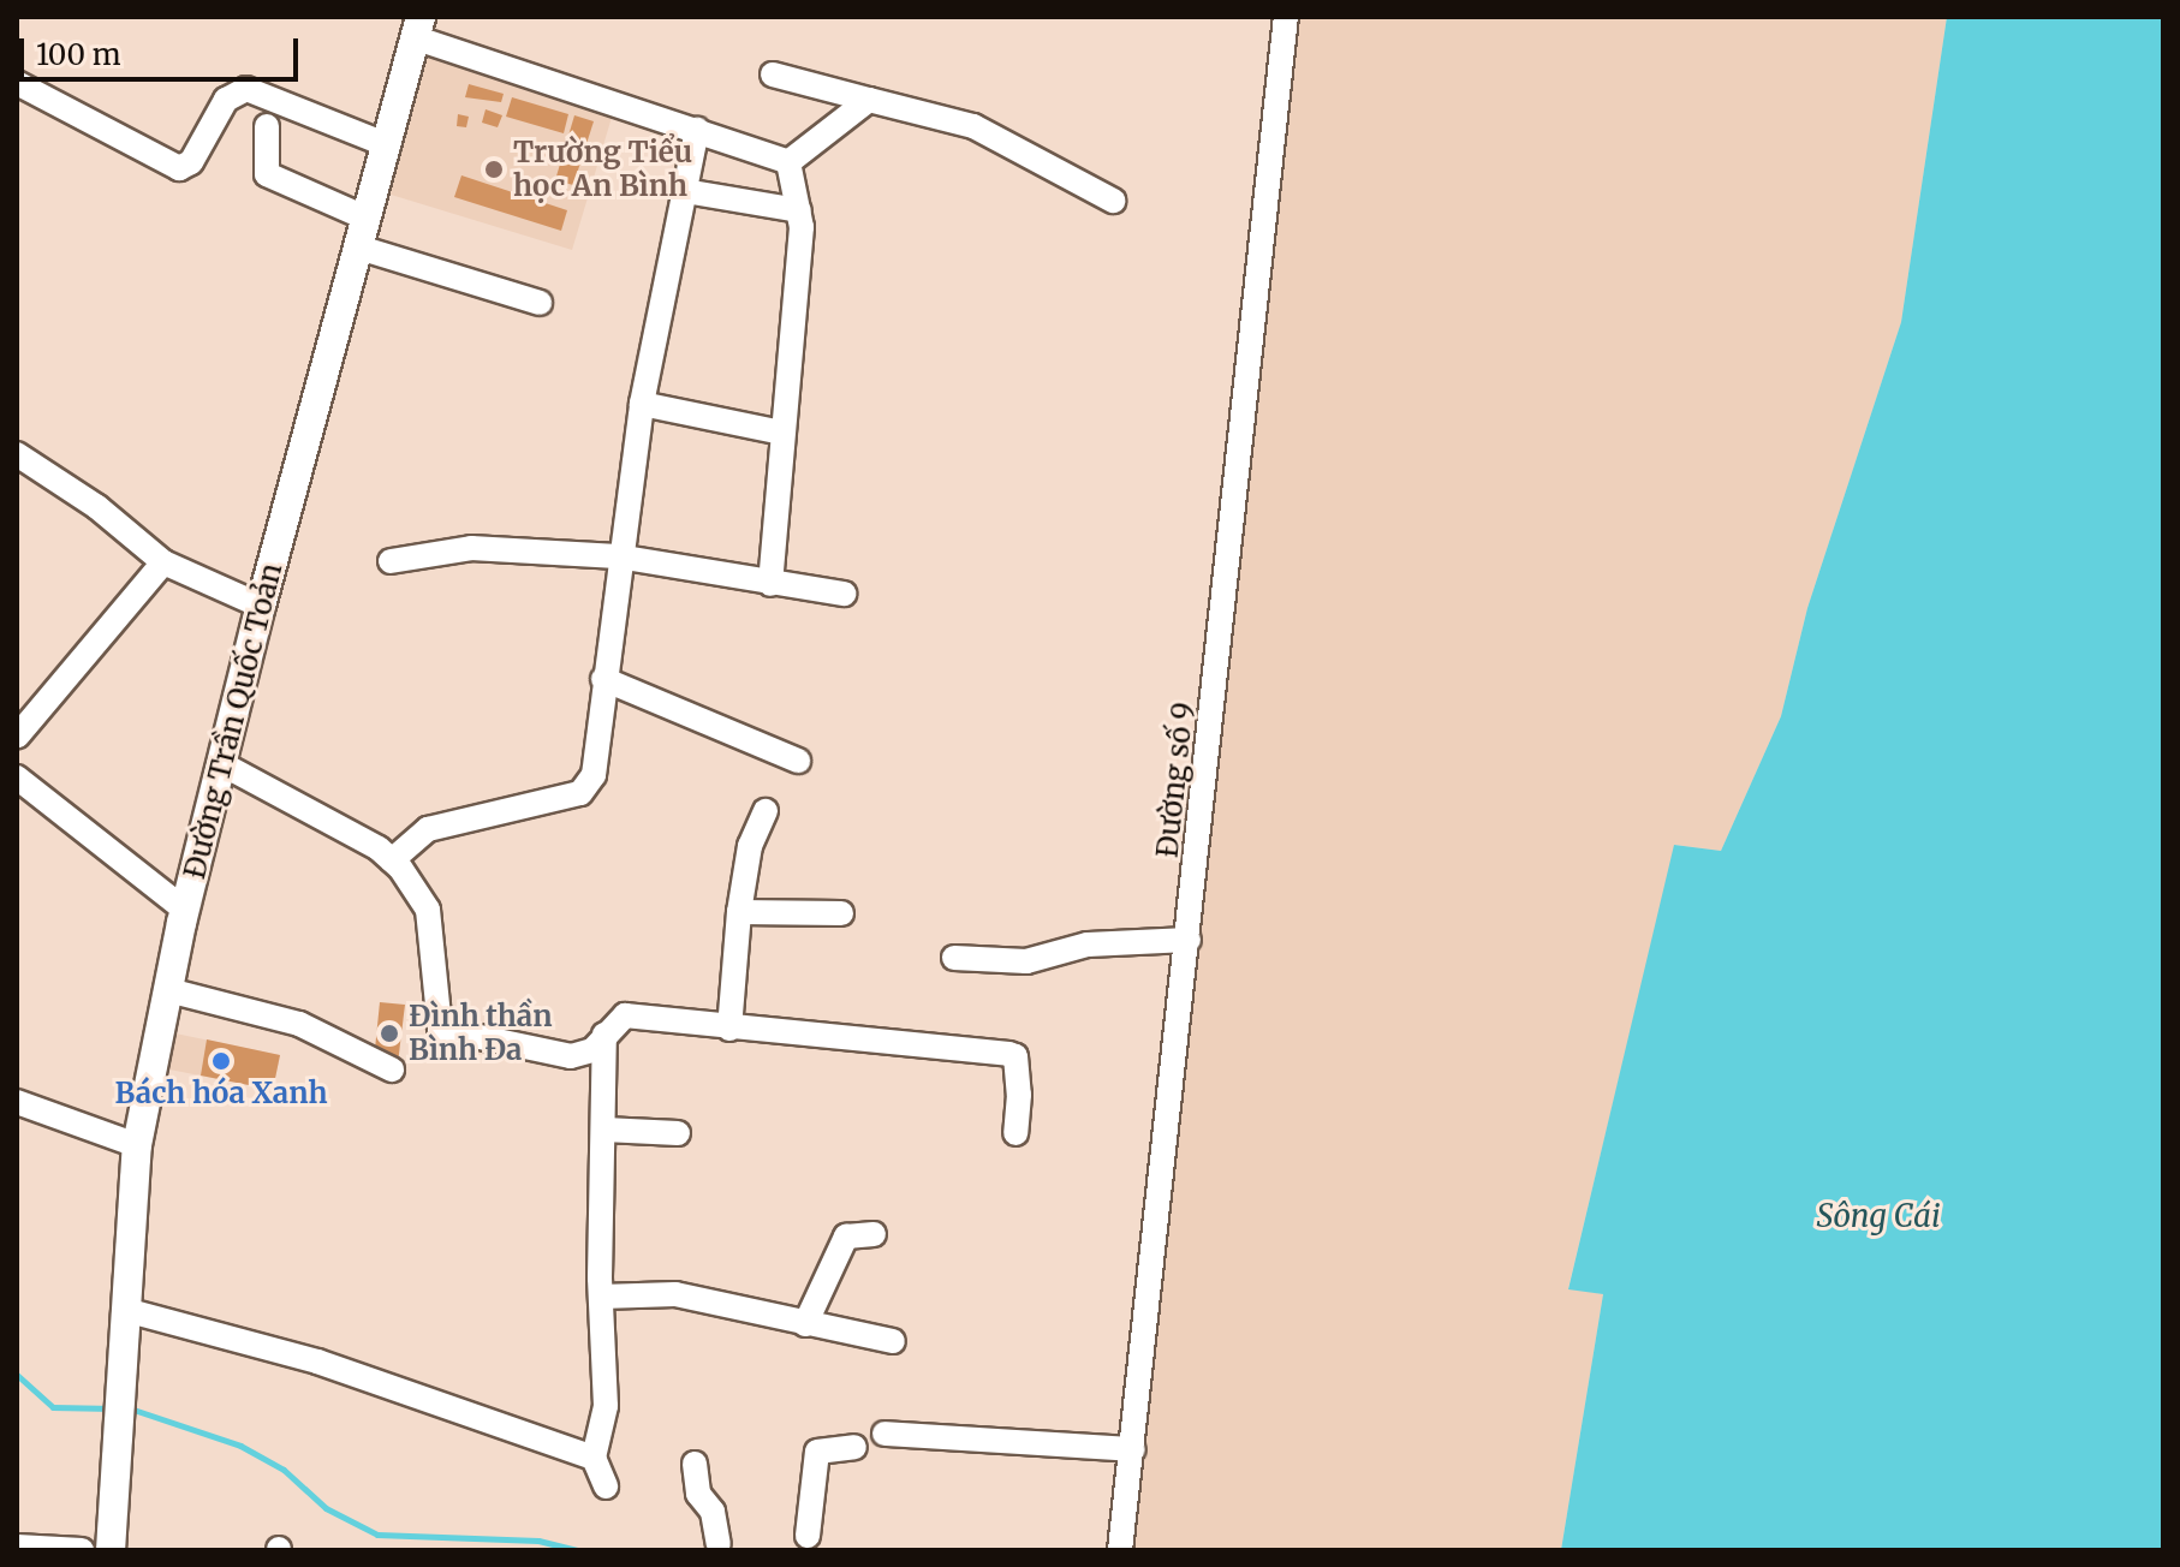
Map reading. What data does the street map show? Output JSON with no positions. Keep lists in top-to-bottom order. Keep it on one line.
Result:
{"streets":{"main road":["Đường Trần Quốc Toản"],"street":["Đường số 9"]},"water":["Sông Cái"],"places":["Trường Tiểu học An Bình","Đình thần Bình Đa","Bách hóa Xanh"],"scale_bar":"100 m"}
